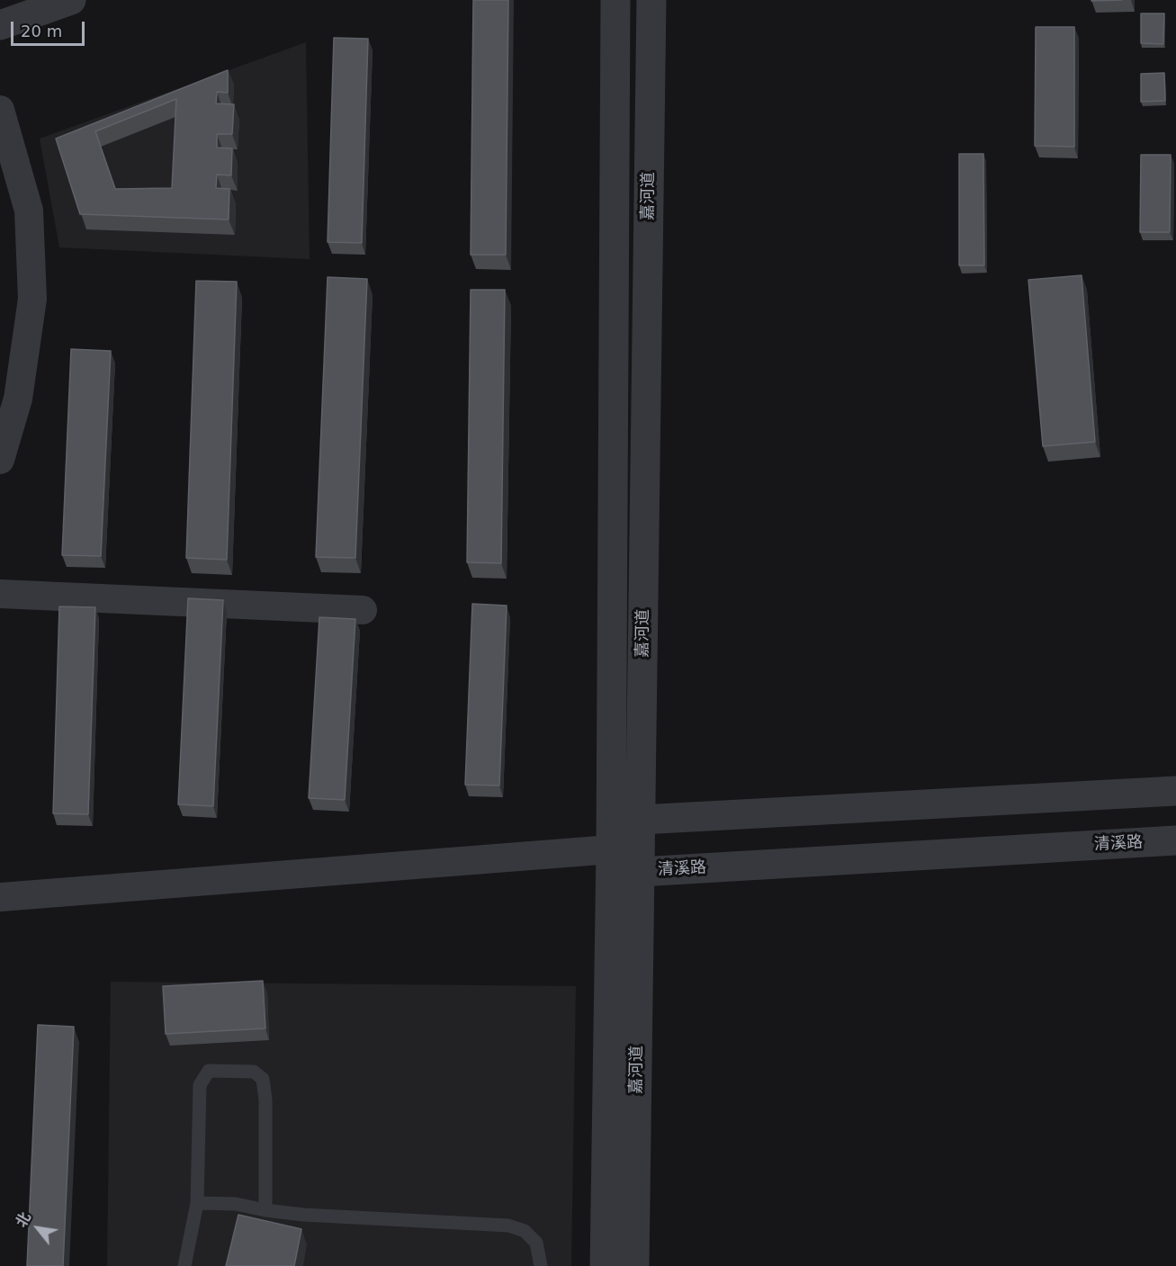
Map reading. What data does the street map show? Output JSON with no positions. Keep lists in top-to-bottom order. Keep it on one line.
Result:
{"streets":{"street":["嘉河道","清溪路"]},"crossings":[["嘉河道","清溪路"]],"scale_bar":"20 m","north":"top left"}
